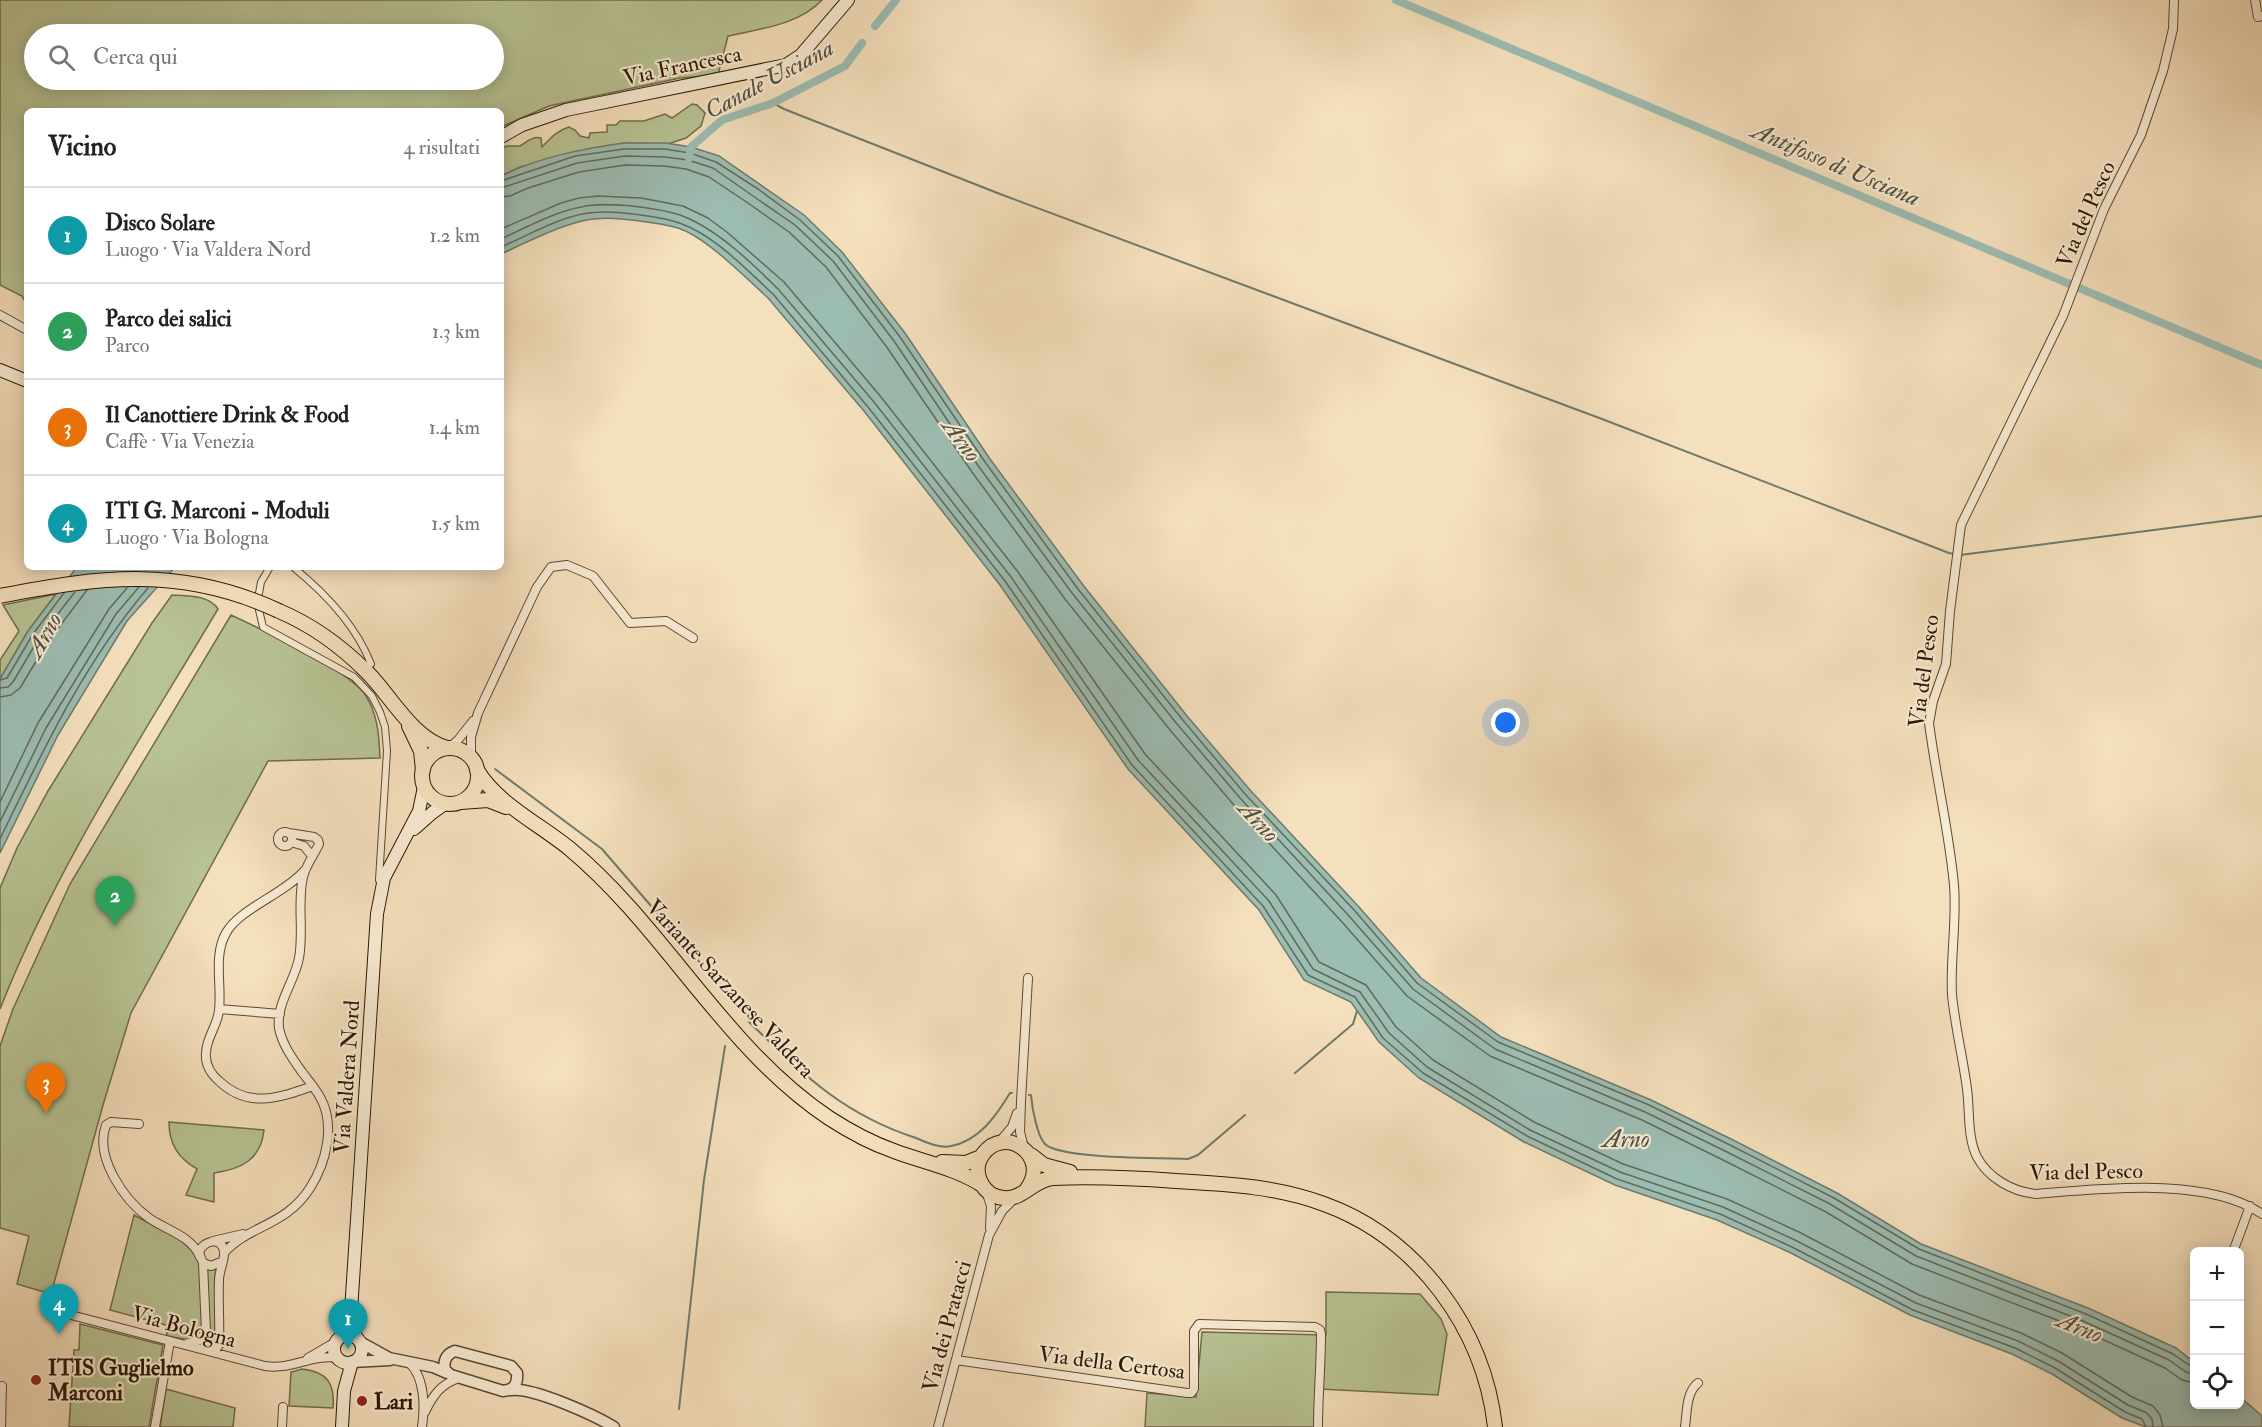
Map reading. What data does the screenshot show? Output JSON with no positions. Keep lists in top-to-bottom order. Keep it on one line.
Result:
{"streets":{"main road":["Via Francesca","Variante Sarzanese Valdera","Via Valdera Nord"],"street":["Via del Pesco","Via Bologna","Via dei Pratacci","Via della Certosa"]},"crossings":[["Variante Sarzanese Valdera","Via dei Pratacci"],["Via Valdera Nord","Via Bologna"],["Via dei Pratacci","Via della Certosa"]],"water":["Canale Usciana","Antifosso di Usciana","Arno"],"places":["ITIS Guglielmo Marconi","Lari"],"page":{"search":"Cerca qui","heading":["Vicino","4 risultati"],"list":[{"mark":"1","name":"Disco Solare","note":"Luogo · Via Valdera Nord","value":"1.2 km"},{"mark":"2","name":"Parco dei salici","note":"Parco","value":"1.3 km"},{"mark":"3","name":"Il Canottiere Drink & Food","note":"Caffè · Via Venezia","value":"1.4 km"},{"mark":"4","name":"ITI G. Marconi - Moduli","note":"Luogo · Via Bologna","value":"1.5 km"}],"pins":["2","3","4","1"],"map_buttons":["+","−"]}}
